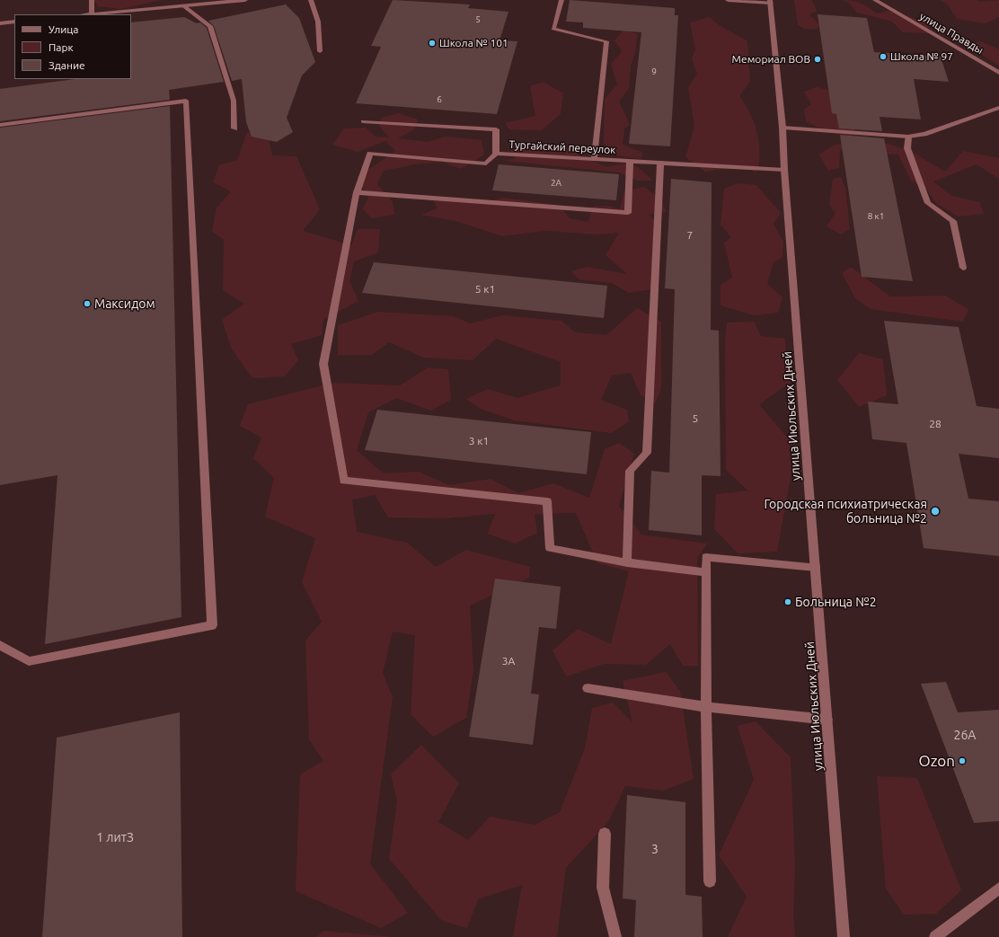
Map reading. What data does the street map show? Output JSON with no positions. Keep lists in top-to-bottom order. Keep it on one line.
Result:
{"streets":{"street":["улица Правды","Тургайский переулок","улица Июльских Дней"]},"crossings":[["Тургайский переулок","улица Июльских Дней"]],"places":["Школа № 101","Школа № 97","Мемориал ВОВ","Максидом","Городская психиатрическая больница №2","Больница №2","Ozon"],"house_numbers":["5","9","6","2А","8 к1","7","5 к1","5","28","3 к1","3А","26А","1 литЗ","3"],"legend":["Улица","Парк","Здание"]}
